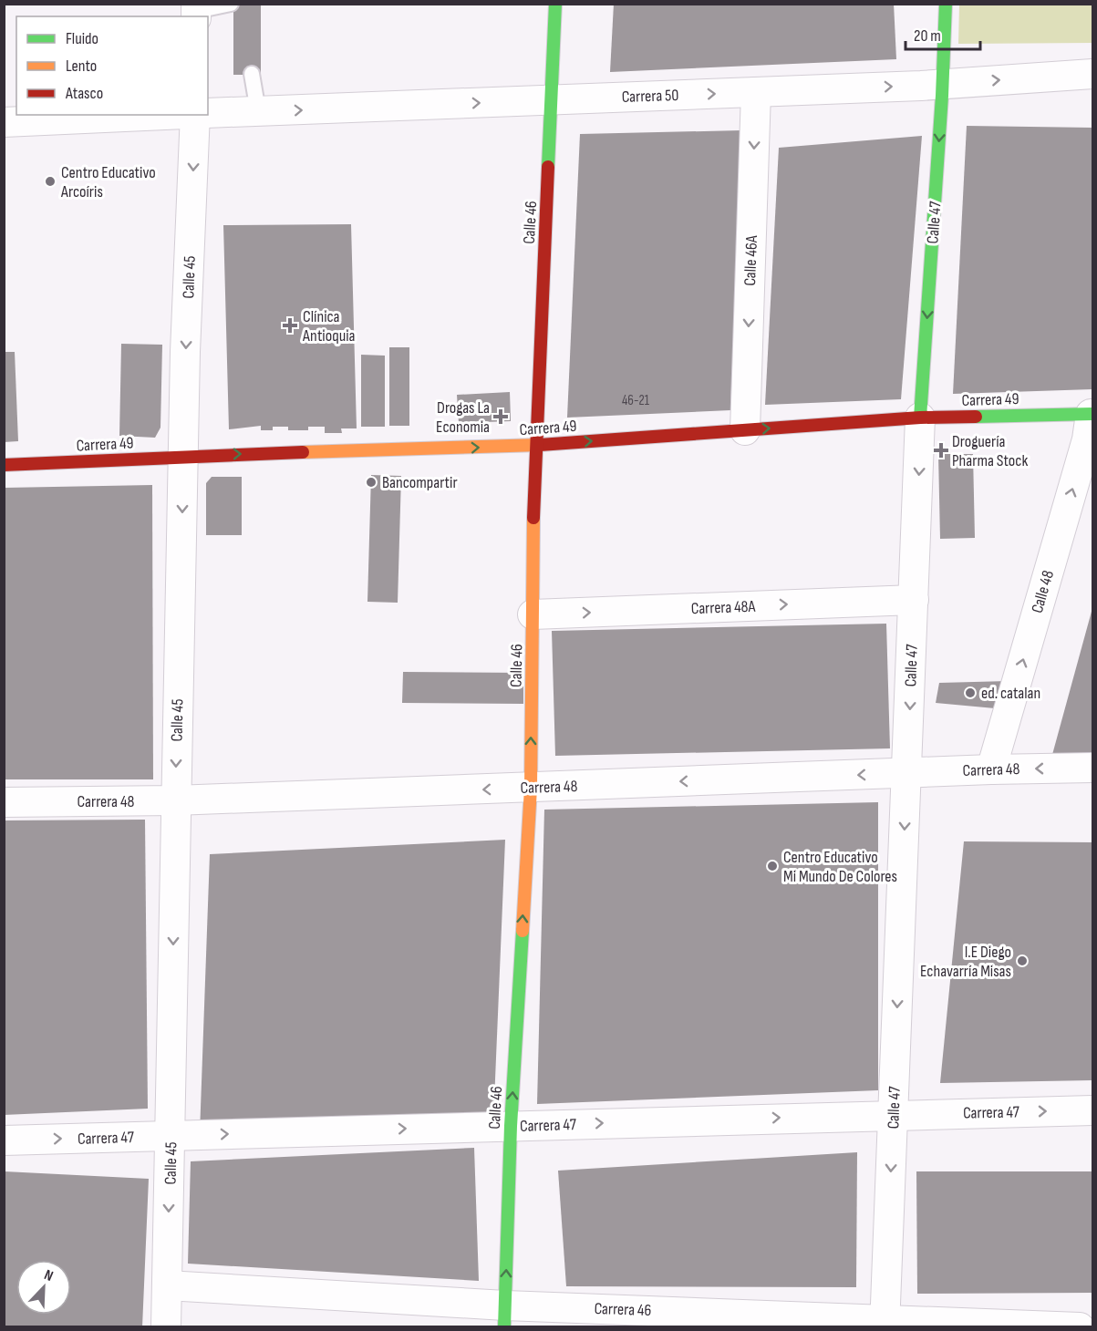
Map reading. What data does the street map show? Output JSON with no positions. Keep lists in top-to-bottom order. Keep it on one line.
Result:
{"streets":{"street":["Carrera 50","Calle 46","Calle 47","Calle 46A","Calle 45","Carrera 49","Calle 48","Carrera 48A","Carrera 48","Carrera 47","Carrera 46"]},"crossings":[["Carrera 50","Calle 46"],["Carrera 50","Calle 47"],["Carrera 50","Calle 46A"],["Calle 46","Carrera 49"],["Calle 46","Carrera 48A"],["Calle 46","Carrera 48"],["Calle 46","Carrera 47"],["Calle 46","Carrera 46"],["Calle 47","Carrera 49"],["Calle 47","Carrera 48A"],["Calle 47","Carrera 48"],["Calle 47","Carrera 47"],["Calle 47","Carrera 46"],["Calle 46A","Carrera 49"],["Calle 45","Carrera 49"],["Calle 45","Carrera 48"],["Calle 45","Carrera 47"],["Calle 45","Carrera 46"],["Carrera 49","Calle 48"],["Calle 48","Carrera 48"]],"one_way":["Carrera 50","Calle 46","Calle 47","Calle 46A","Calle 45","Carrera 49","Calle 48","Carrera 48A","Carrera 48","Carrera 47"],"places":{"other":["Centro Educativo Arcoíris","Bancompartir","ed. catalan","Centro Educativo Mi Mundo De Colores","I.E Diego Echavarría Misas"],"health":["Clínica Antioquia","Drogas La Economia","Droguería Pharma Stock"]},"house_numbers":["46-21"],"legend":["Fluido","Lento","Atasco"],"scale_bar":"20 m","north":"top right"}
